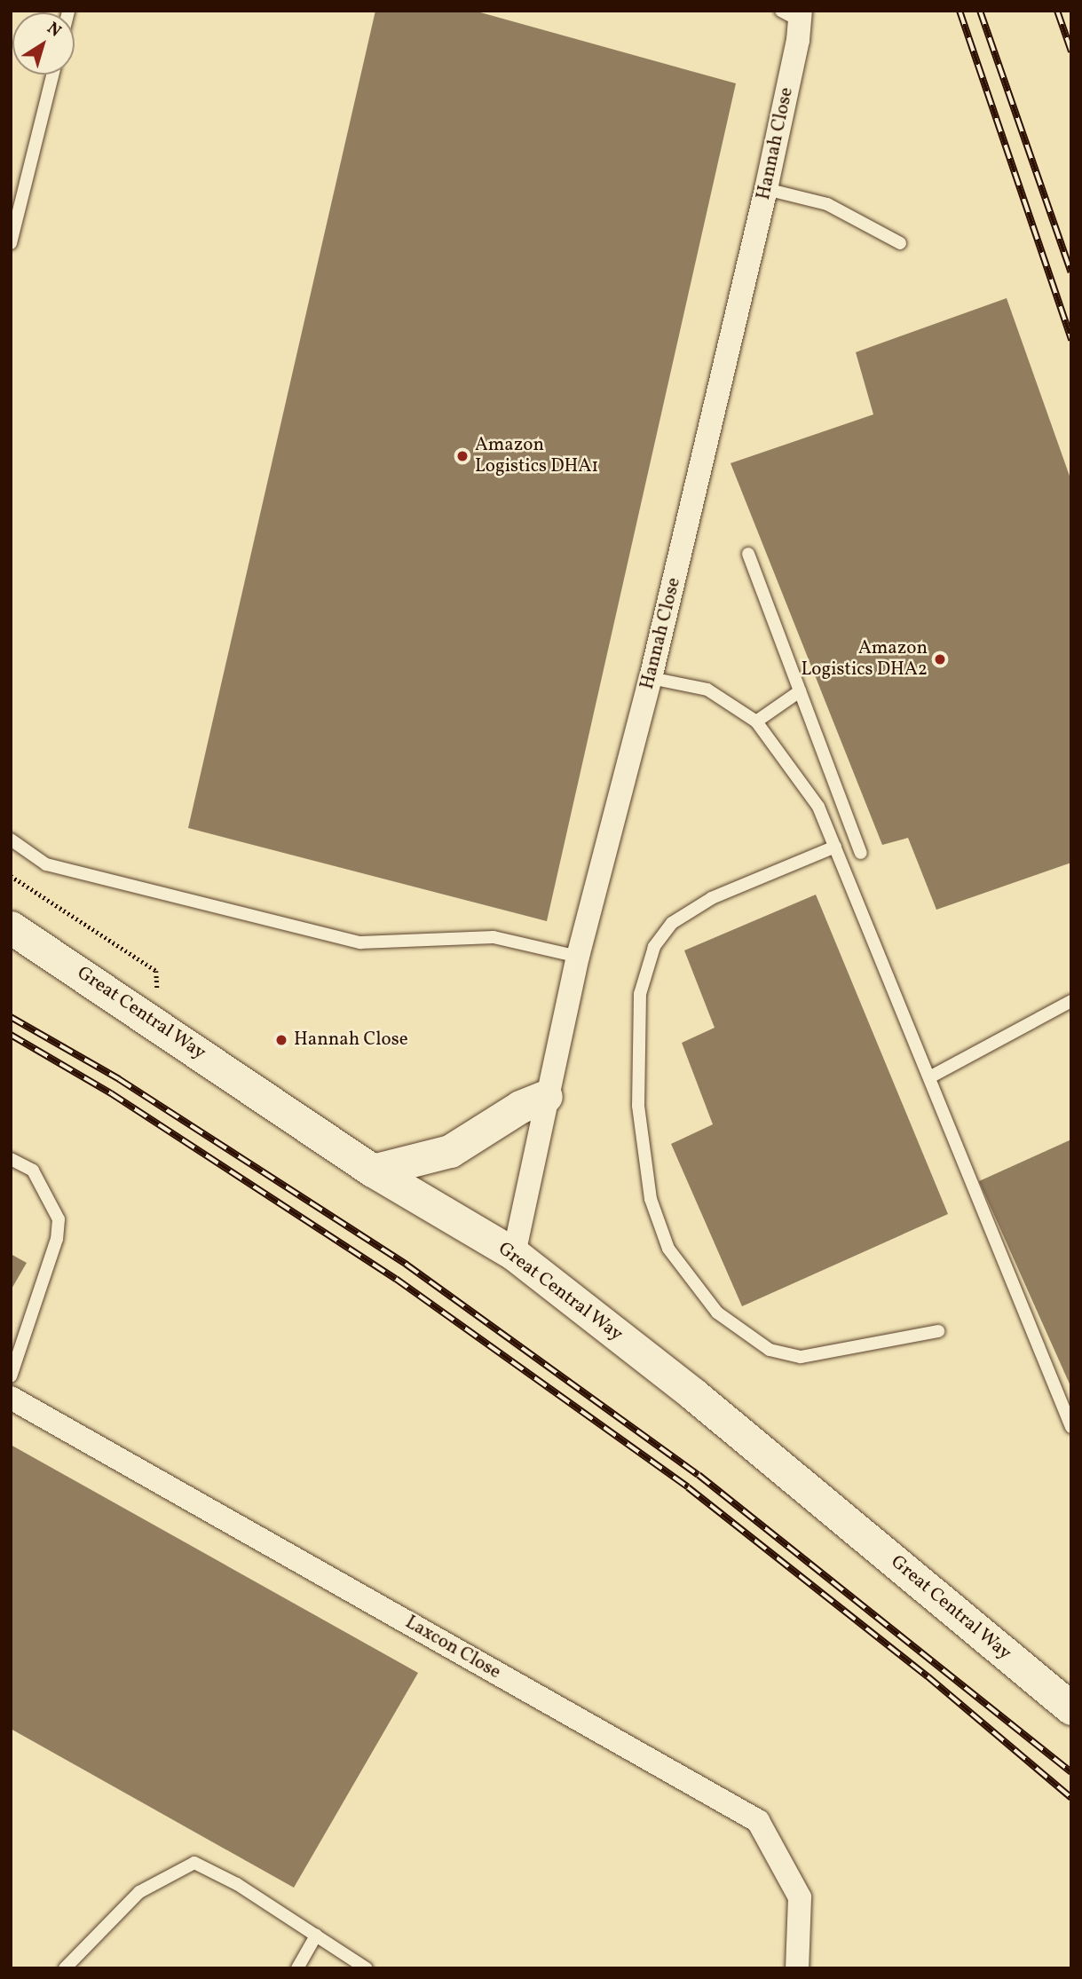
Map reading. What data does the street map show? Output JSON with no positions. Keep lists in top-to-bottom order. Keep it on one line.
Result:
{"streets":{"main road":["Great Central Way"],"street":["Hannah Close","Laxcon Close"]},"crossings":[["Hannah Close","Great Central Way"]],"places":["Amazon Logistics DHA1","Amazon Logistics DHA2","Hannah Close"],"north":"top right"}
